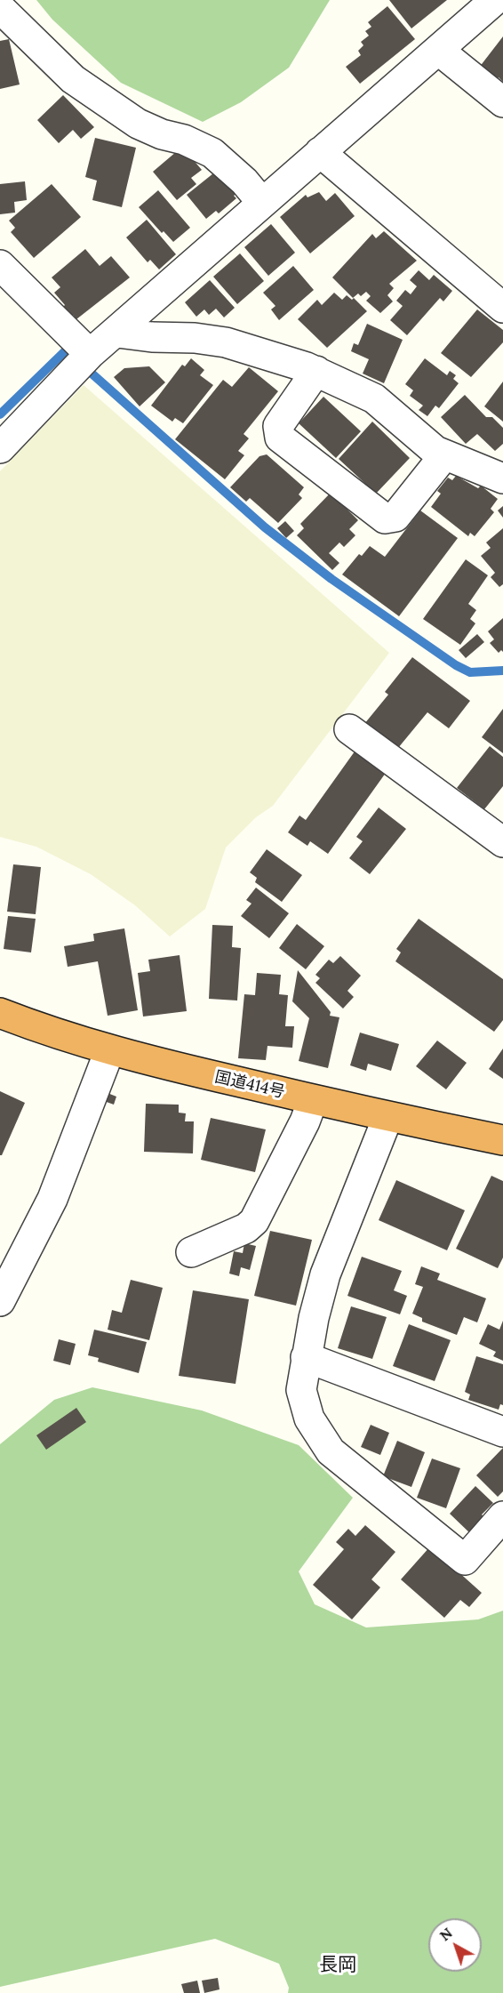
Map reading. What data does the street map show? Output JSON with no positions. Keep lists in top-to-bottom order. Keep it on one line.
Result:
{"streets":{"highway":["国道414号"]},"districts":["長岡"],"north":"top left"}
